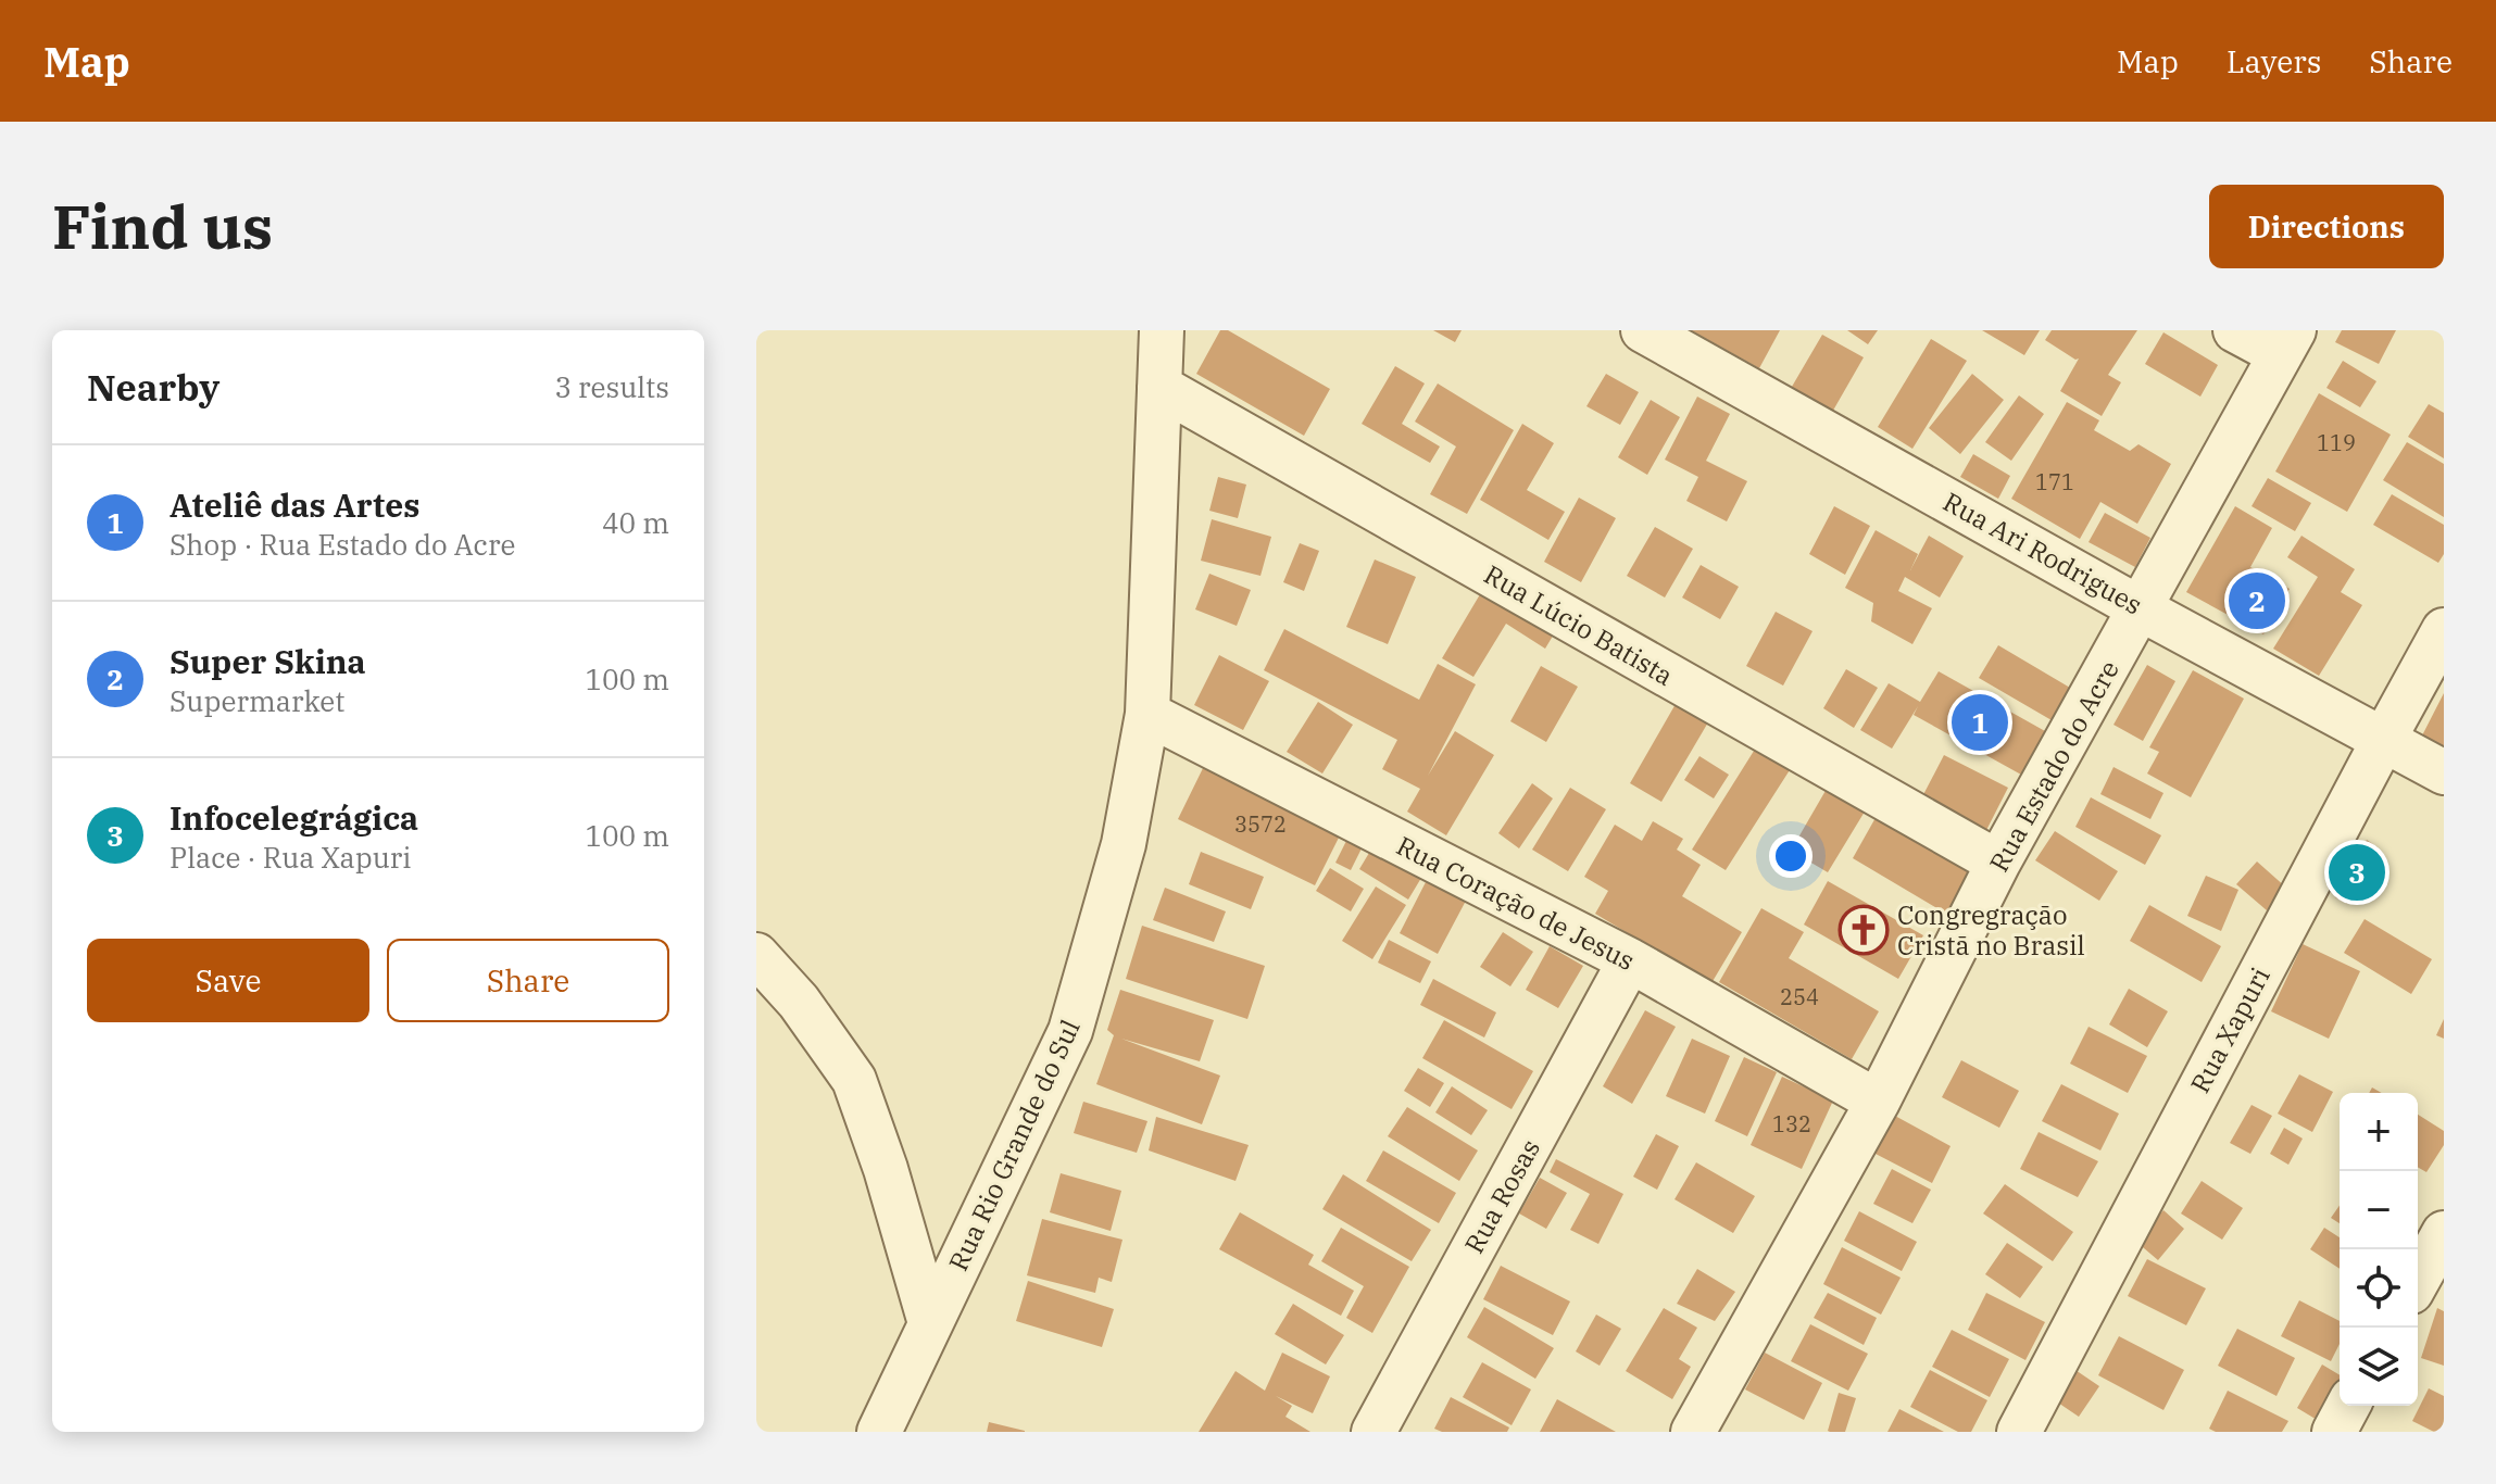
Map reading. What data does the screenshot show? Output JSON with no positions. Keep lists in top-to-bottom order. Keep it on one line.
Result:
{"streets":{"street":["Rua Ari Rodrigues","Rua Lúcio Batista","Rua Estado do Acre","Rua Coração de Jesus","Rua Xapuri","Rua Rio Grande do Sul","Rua Rosas"]},"crossings":[["Rua Ari Rodrigues","Rua Estado do Acre"],["Rua Ari Rodrigues","Rua Xapuri"],["Rua Lúcio Batista","Rua Estado do Acre"],["Rua Lúcio Batista","Rua Rio Grande do Sul"],["Rua Estado do Acre","Rua Coração de Jesus"],["Rua Coração de Jesus","Rua Rio Grande do Sul"],["Rua Coração de Jesus","Rua Rosas"]],"places":{"church":["Congregração Cristã no Brasil"]},"house_numbers":["119","171","3572","254","132"],"page":{"header":"Map","nav":["Map","Layers","Share"],"buttons":["Directions",["Save","Share"]],"title":"Find us","heading":["Nearby","3 results"],"list":[{"mark":"1","name":"Ateliê das Artes","note":"Shop · Rua Estado do Acre","value":"40 m"},{"mark":"2","name":"Super Skina","note":"Supermarket","value":"100 m"},{"mark":"3","name":"Infocelegrágica","note":"Place · Rua Xapuri","value":"100 m"}],"pins":["2","1","3"],"map_buttons":["+","−"]}}
